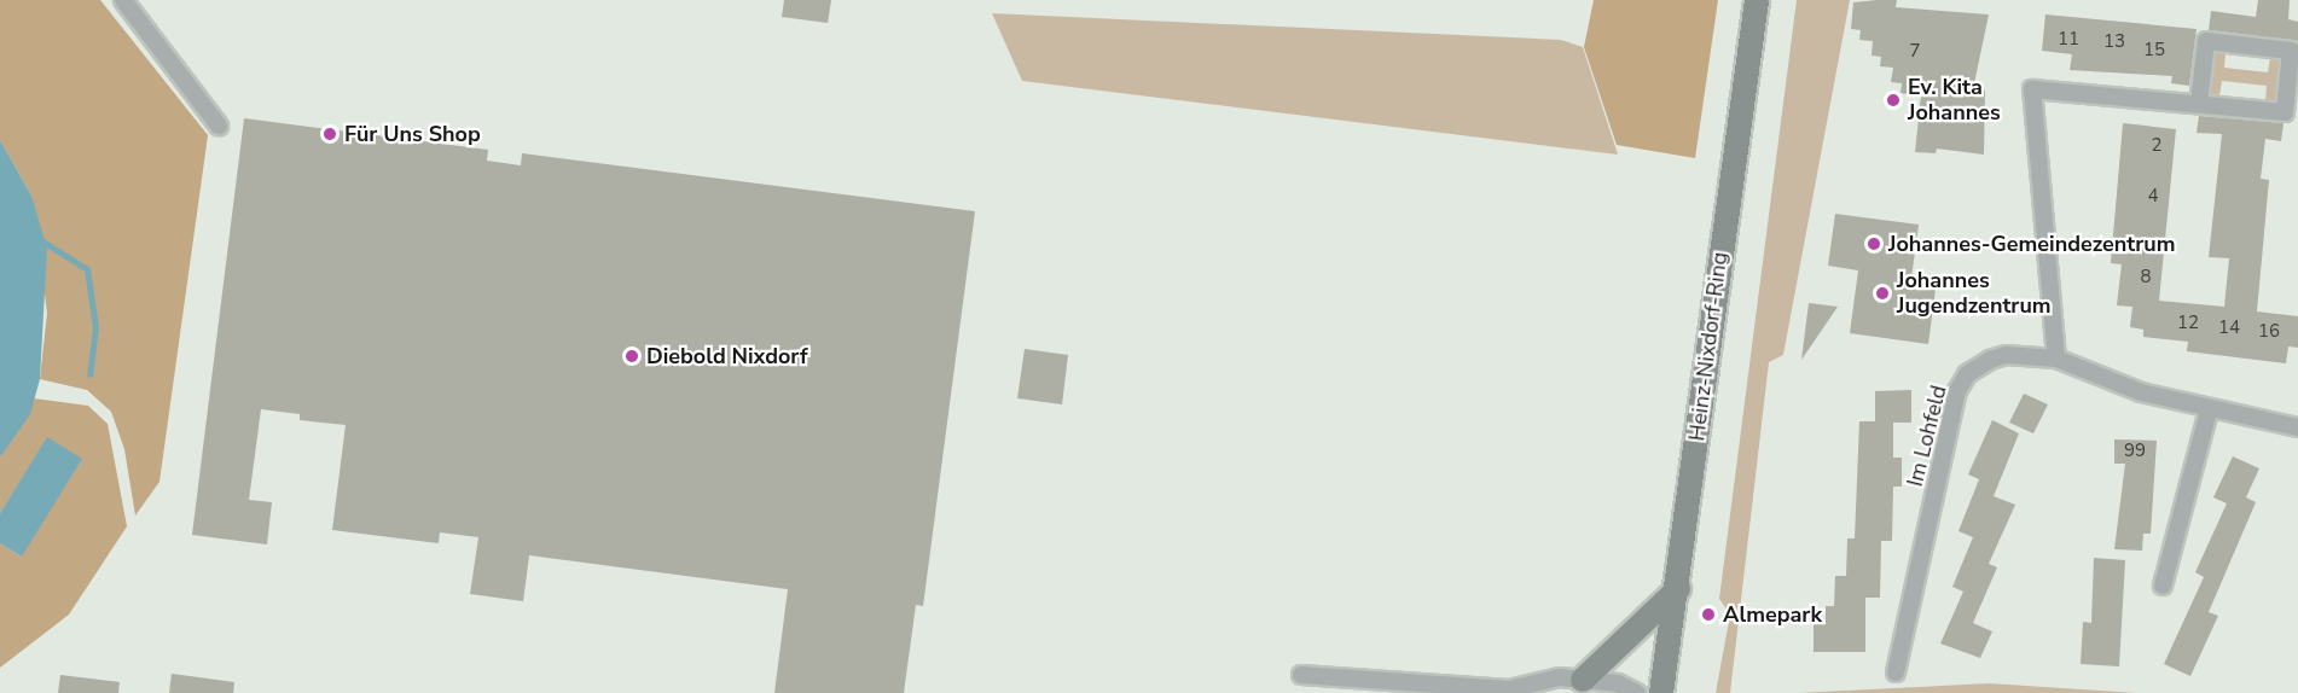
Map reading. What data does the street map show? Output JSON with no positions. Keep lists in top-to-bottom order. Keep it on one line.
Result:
{"streets":{"main road":["Heinz-Nixdorf-Ring"],"street":["Im Lohfeld"]},"places":["Ev. Kita Johannes","Für Uns Shop","Johannes-Gemeindezentrum","Johannes Jugendzentrum","Diebold Nixdorf","Almepark"],"house_numbers":["11","13","15","7","2","4","8","12","14","16","99"]}
